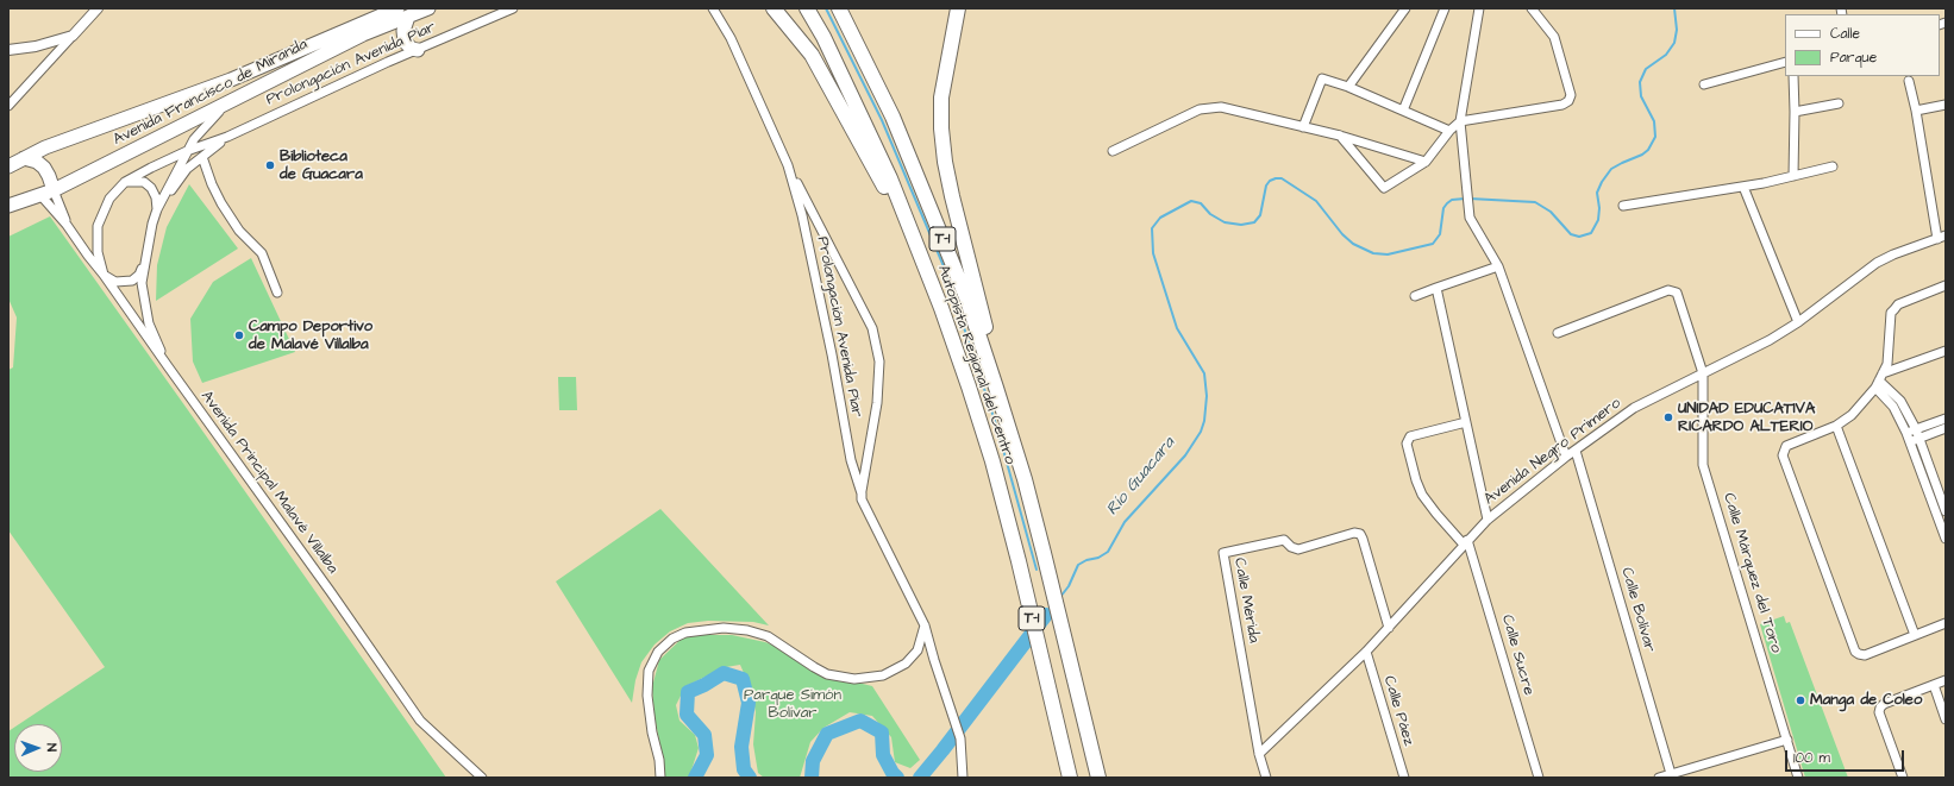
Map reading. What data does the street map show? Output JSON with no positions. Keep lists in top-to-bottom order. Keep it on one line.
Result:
{"streets":{"highway":["T-1","Autopista Regional del Centro"],"main road":["Avenida Francisco de Miranda"],"street":["Prolongación Avenida Piar","Avenida Negro Primero","Avenida Principal Malavé Villalba","Calle Márquez del Toro","Calle Mérida","Calle Bolívar","Calle Sucre","Calle Páez"]},"crossings":[["Avenida Francisco de Miranda","Avenida Principal Malavé Villalba"],["Avenida Negro Primero","Calle Márquez del Toro"],["Avenida Negro Primero","Calle Mérida"],["Avenida Negro Primero","Calle Bolívar"],["Avenida Negro Primero","Calle Sucre"],["Avenida Negro Primero","Calle Páez"]],"water":["Río Guacara"],"parks":["Parque Simón Bolívar"],"places":["Biblioteca de Guacara","Campo Deportivo de Malavé Villalba","UNIDAD EDUCATIVA RICARDO ALTERIO","Manga de Coleo"],"legend":["Calle","Parque"],"scale_bar":"100 m","north":"right"}
